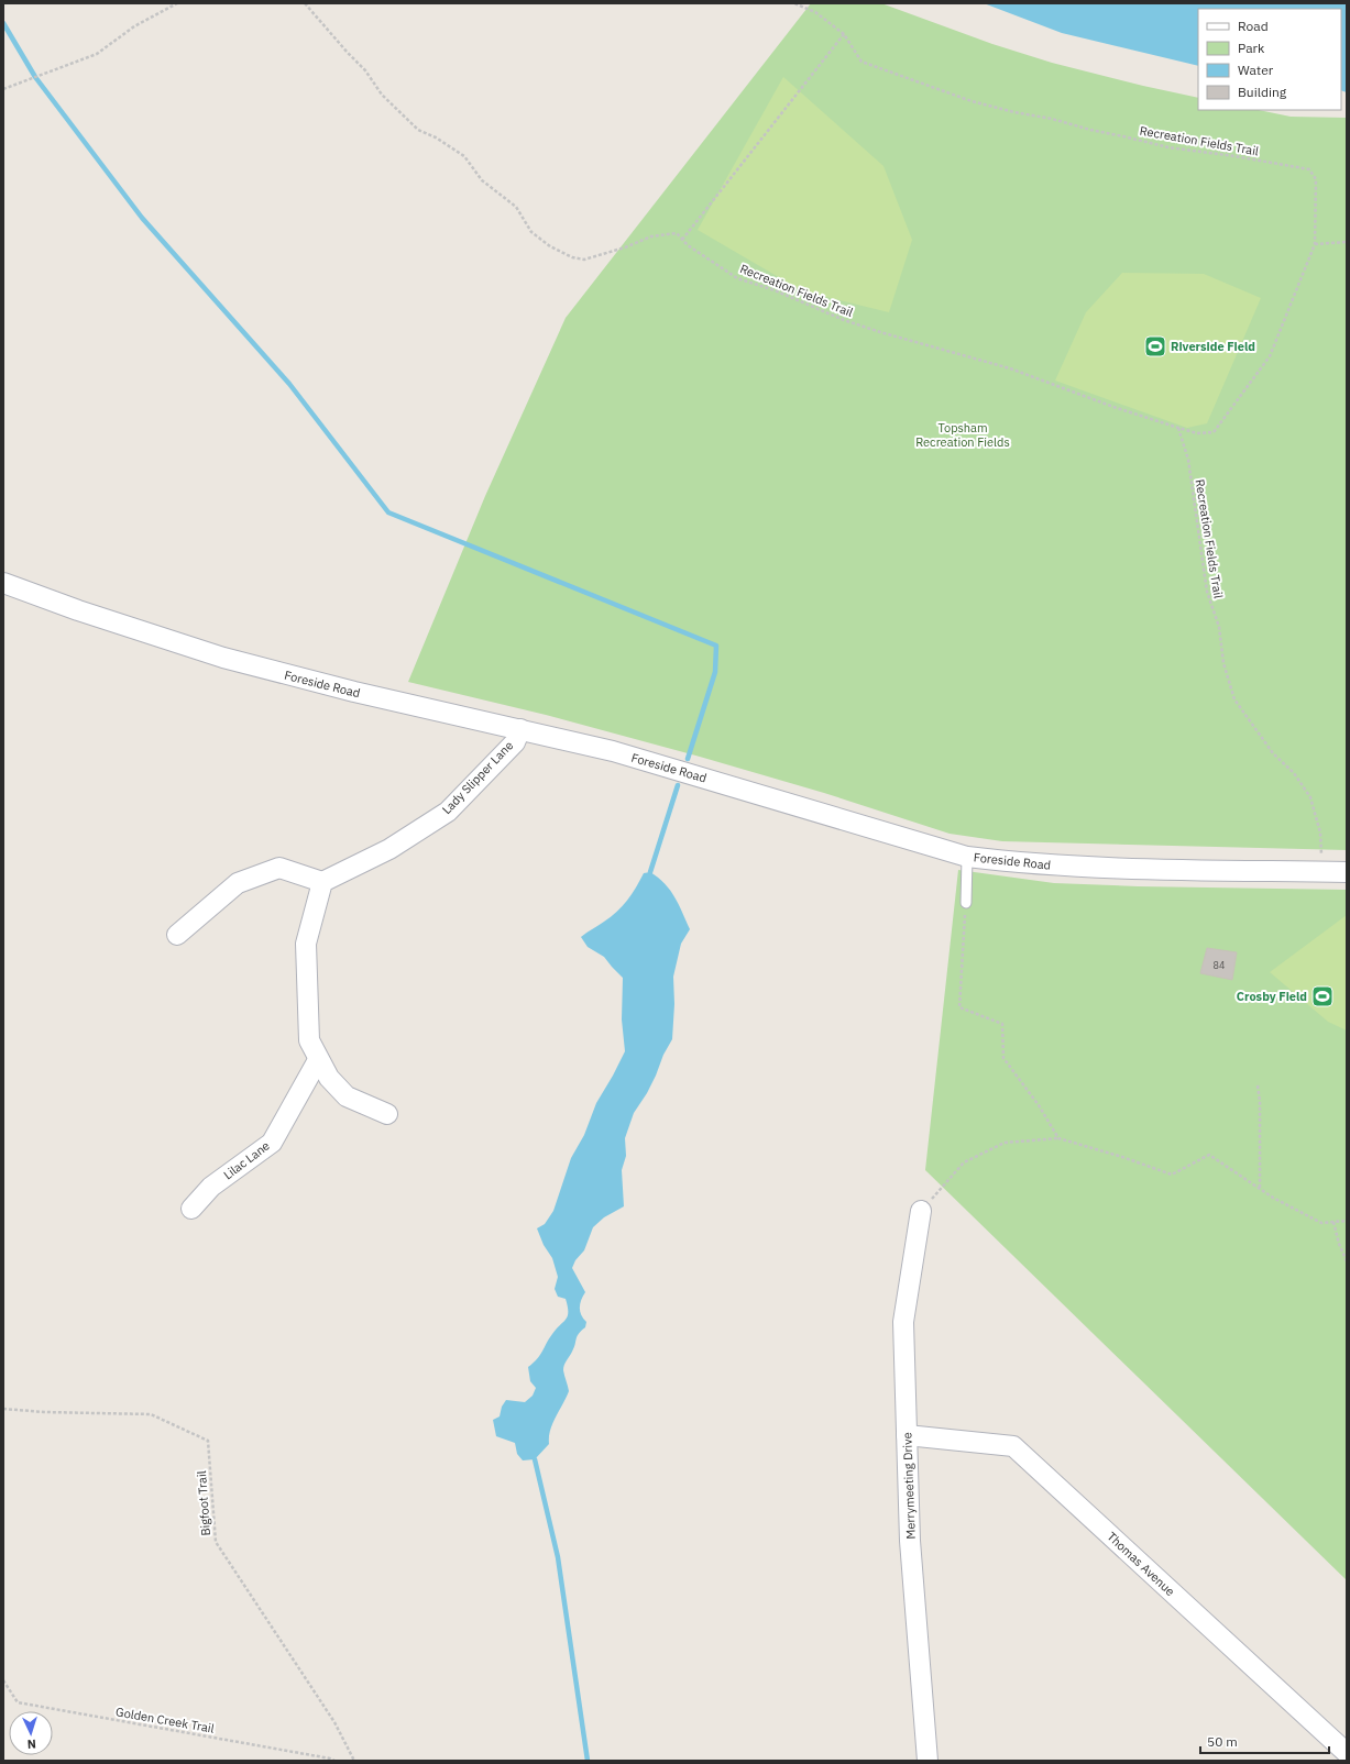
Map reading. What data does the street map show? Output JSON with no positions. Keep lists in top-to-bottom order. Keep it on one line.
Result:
{"streets":{"street":["Foreside Road","Lady Slipper Lane","Lilac Lane","Merrymeeting Drive","Thomas Avenue"],"path":["Recreation Fields Trail","Bigfoot Trail","Golden Creek Trail"]},"crossings":[["Foreside Road","Lady Slipper Lane"],["Merrymeeting Drive","Thomas Avenue"]],"parks":["Topsham Recreation Fields"],"places":{"sports":["Riverside Field","Crosby Field"]},"house_numbers":["84"],"legend":["Road","Park","Water","Building"],"scale_bar":"50 m","north":"bottom"}
